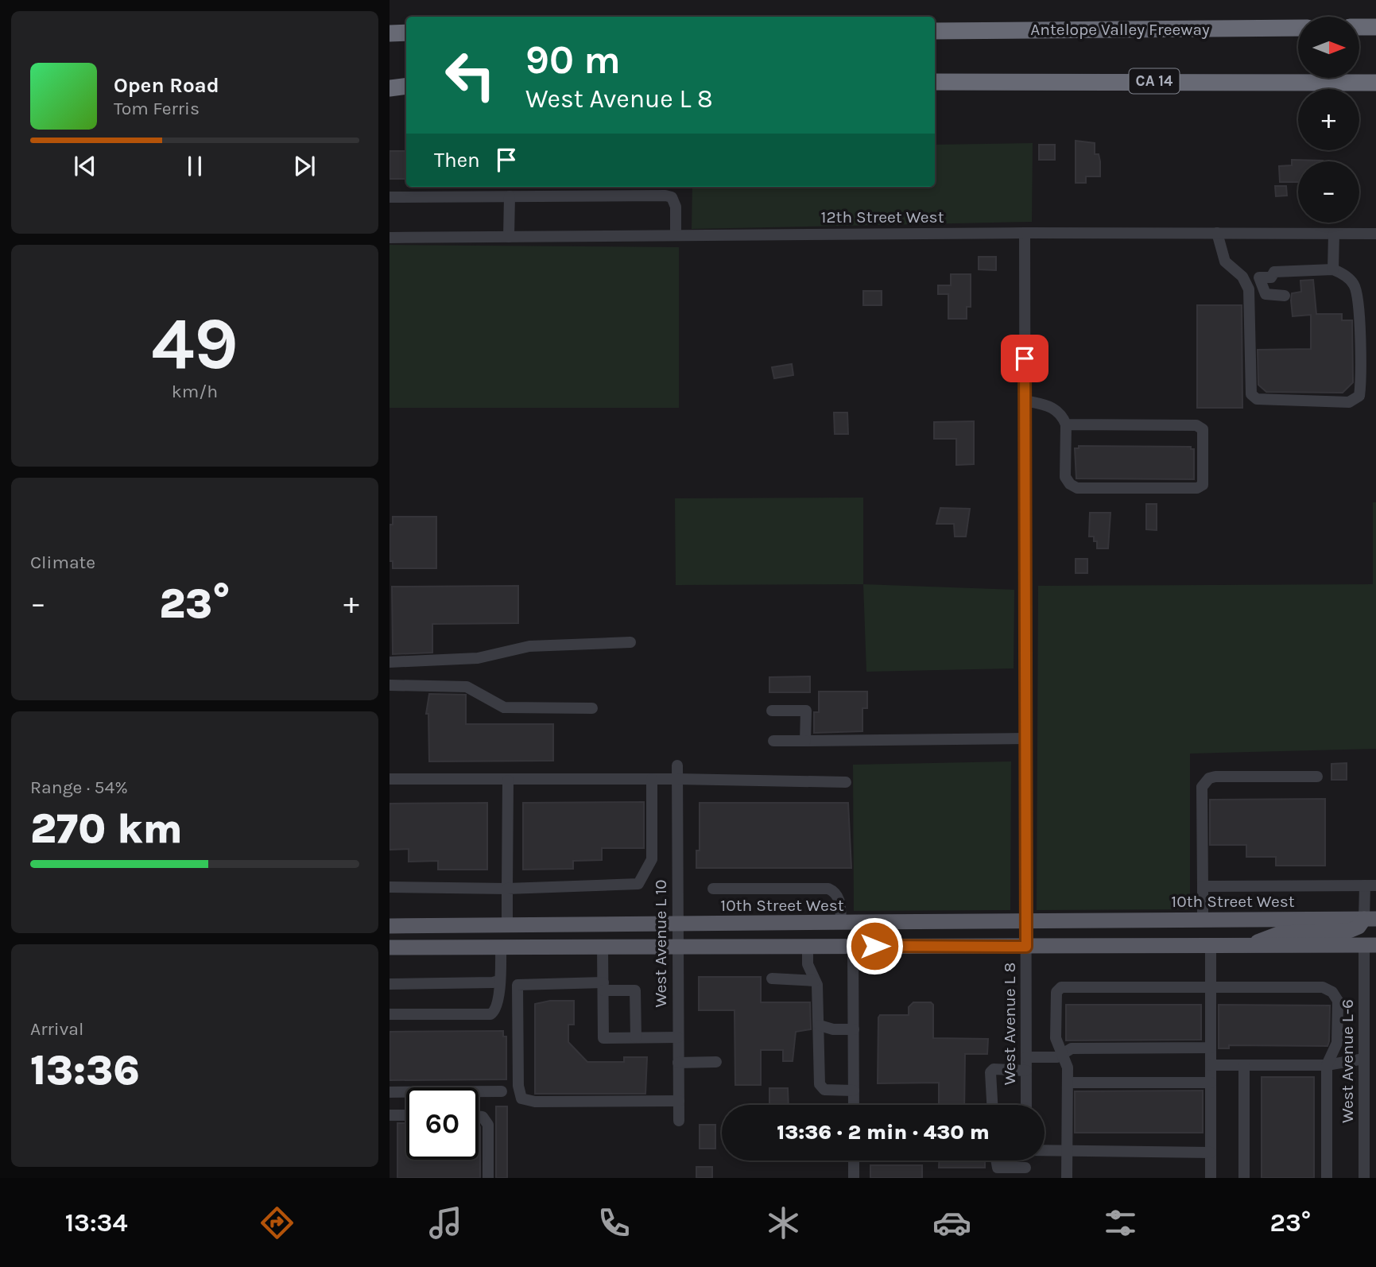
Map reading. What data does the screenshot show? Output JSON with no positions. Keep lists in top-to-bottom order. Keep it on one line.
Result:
{"streets":{"highway":["Antelope Valley Freeway","CA 14"],"main road":["10th Street West"],"street":["12th Street West","West Avenue L 10","West Avenue L 8","West Avenue L-6"]},"crossings":[["12th Street West","West Avenue L 8"],["10th Street West","West Avenue L 10"],["10th Street West","West Avenue L 8"]],"north":"right","page":{"map_buttons":["+","−"],"turn":["90 m","West Avenue L 8"],"song":["Open Road","Tom Ferris"],"then":"Then","tile":[["49","km/h"],"Climate",["Range · 54%","270 km"],["Arrival","13:36"]],"heat":["−","23°","+"],"limit":"60","trip":"13:36 · 2 min · 430 m","tabs":["13:34","23°"]}}
